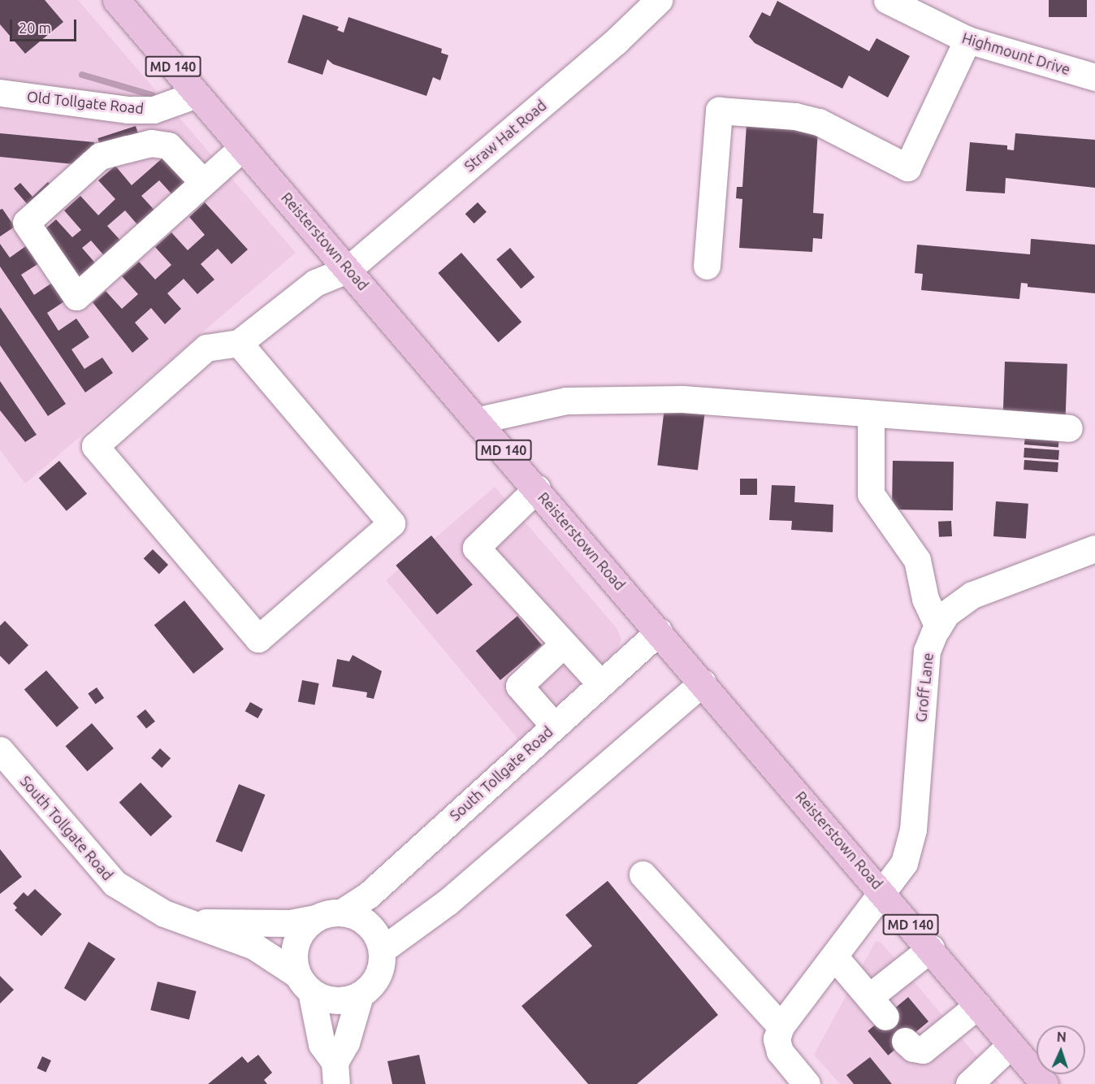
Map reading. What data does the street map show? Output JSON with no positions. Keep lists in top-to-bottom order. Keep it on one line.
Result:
{"streets":{"main road":["MD 140","Reisterstown Road"],"street":["Highmount Drive","Old Tollgate Road","Straw Hat Road","Groff Lane","South Tollgate Road"]},"crossings":[["Old Tollgate Road","Reisterstown Road"],["Straw Hat Road","Reisterstown Road"],["Reisterstown Road","Groff Lane"],["Reisterstown Road","South Tollgate Road"]],"scale_bar":"20 m","north":"top"}
